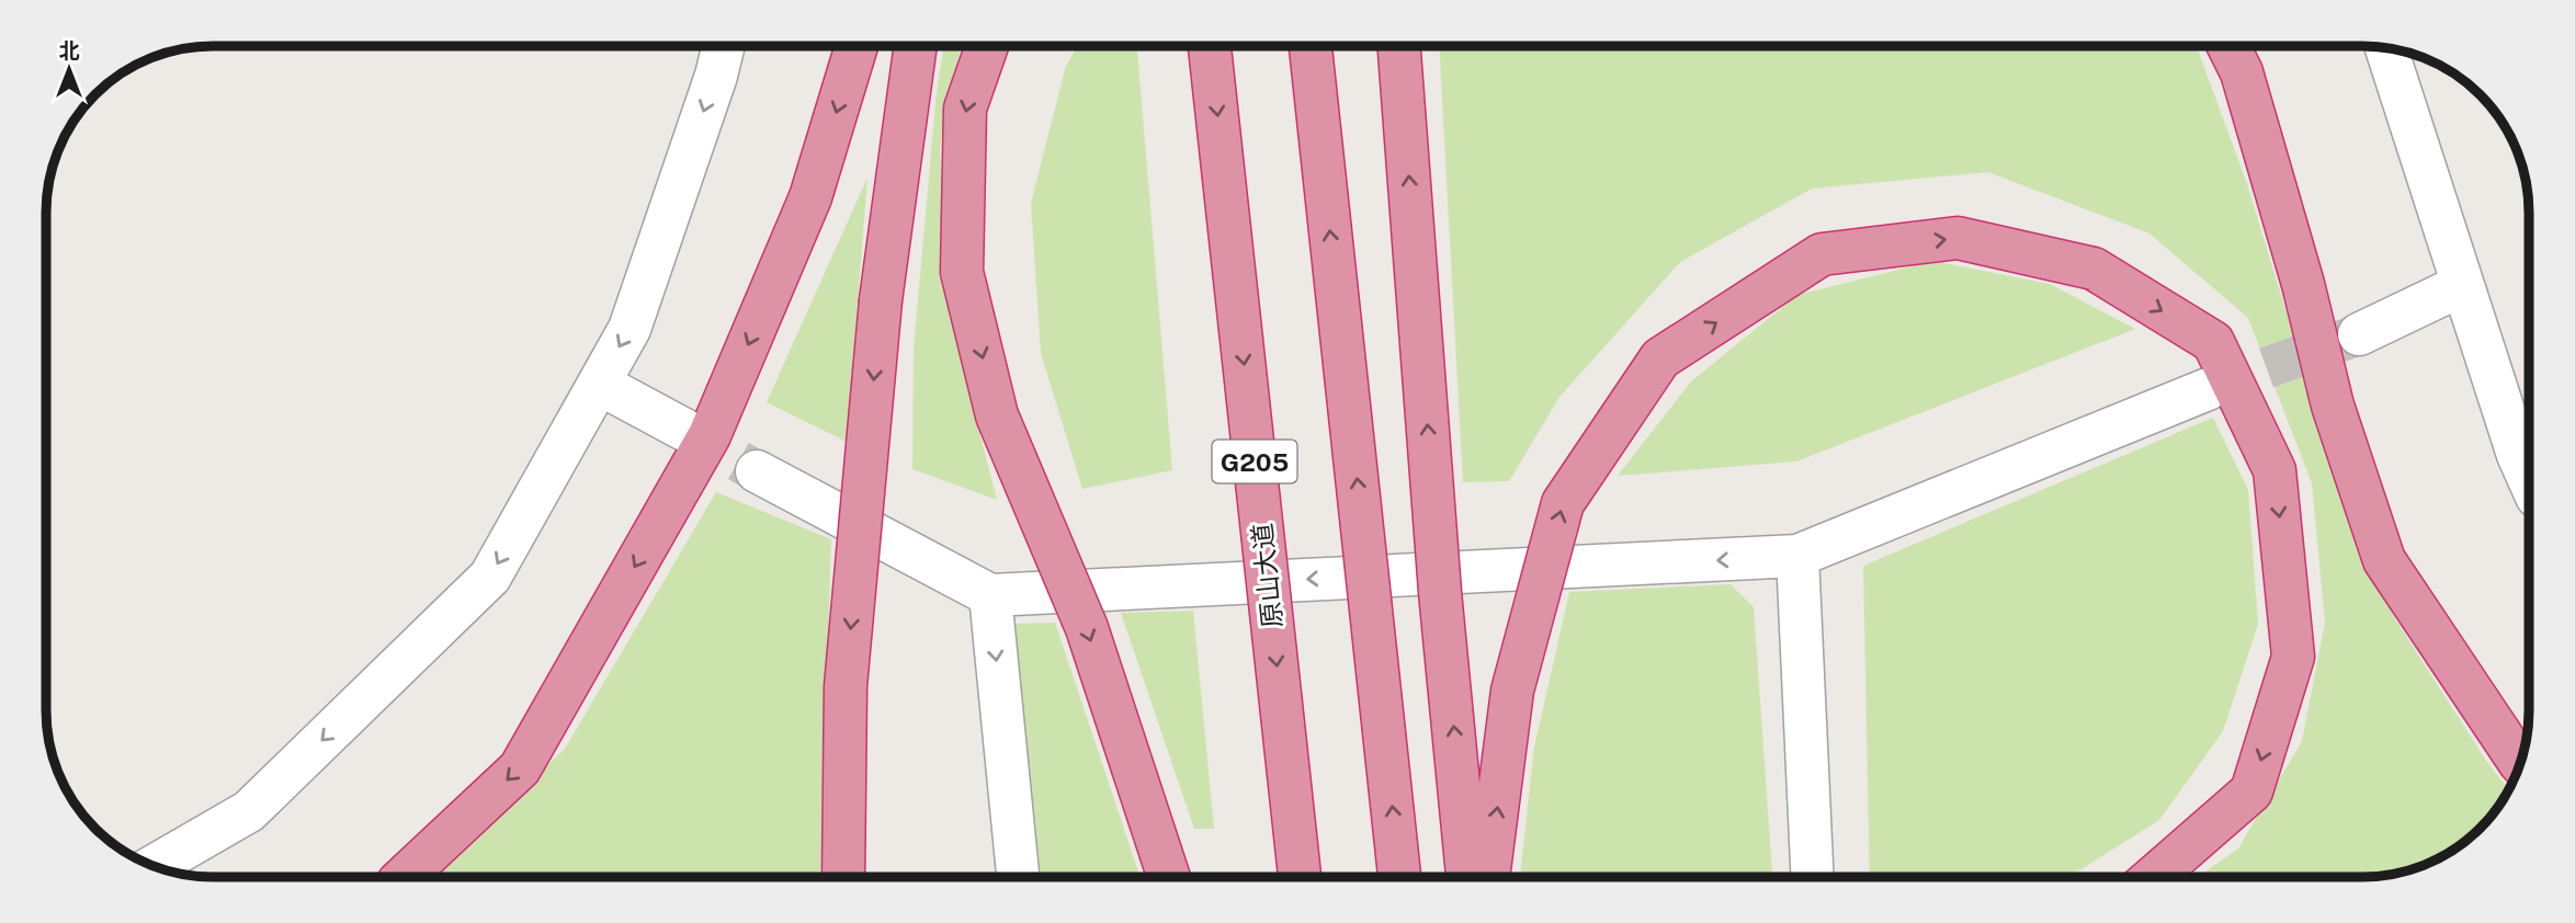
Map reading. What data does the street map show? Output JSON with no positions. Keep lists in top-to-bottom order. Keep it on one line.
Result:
{"streets":{"highway":["G205","原山大道"]},"north":"top"}
